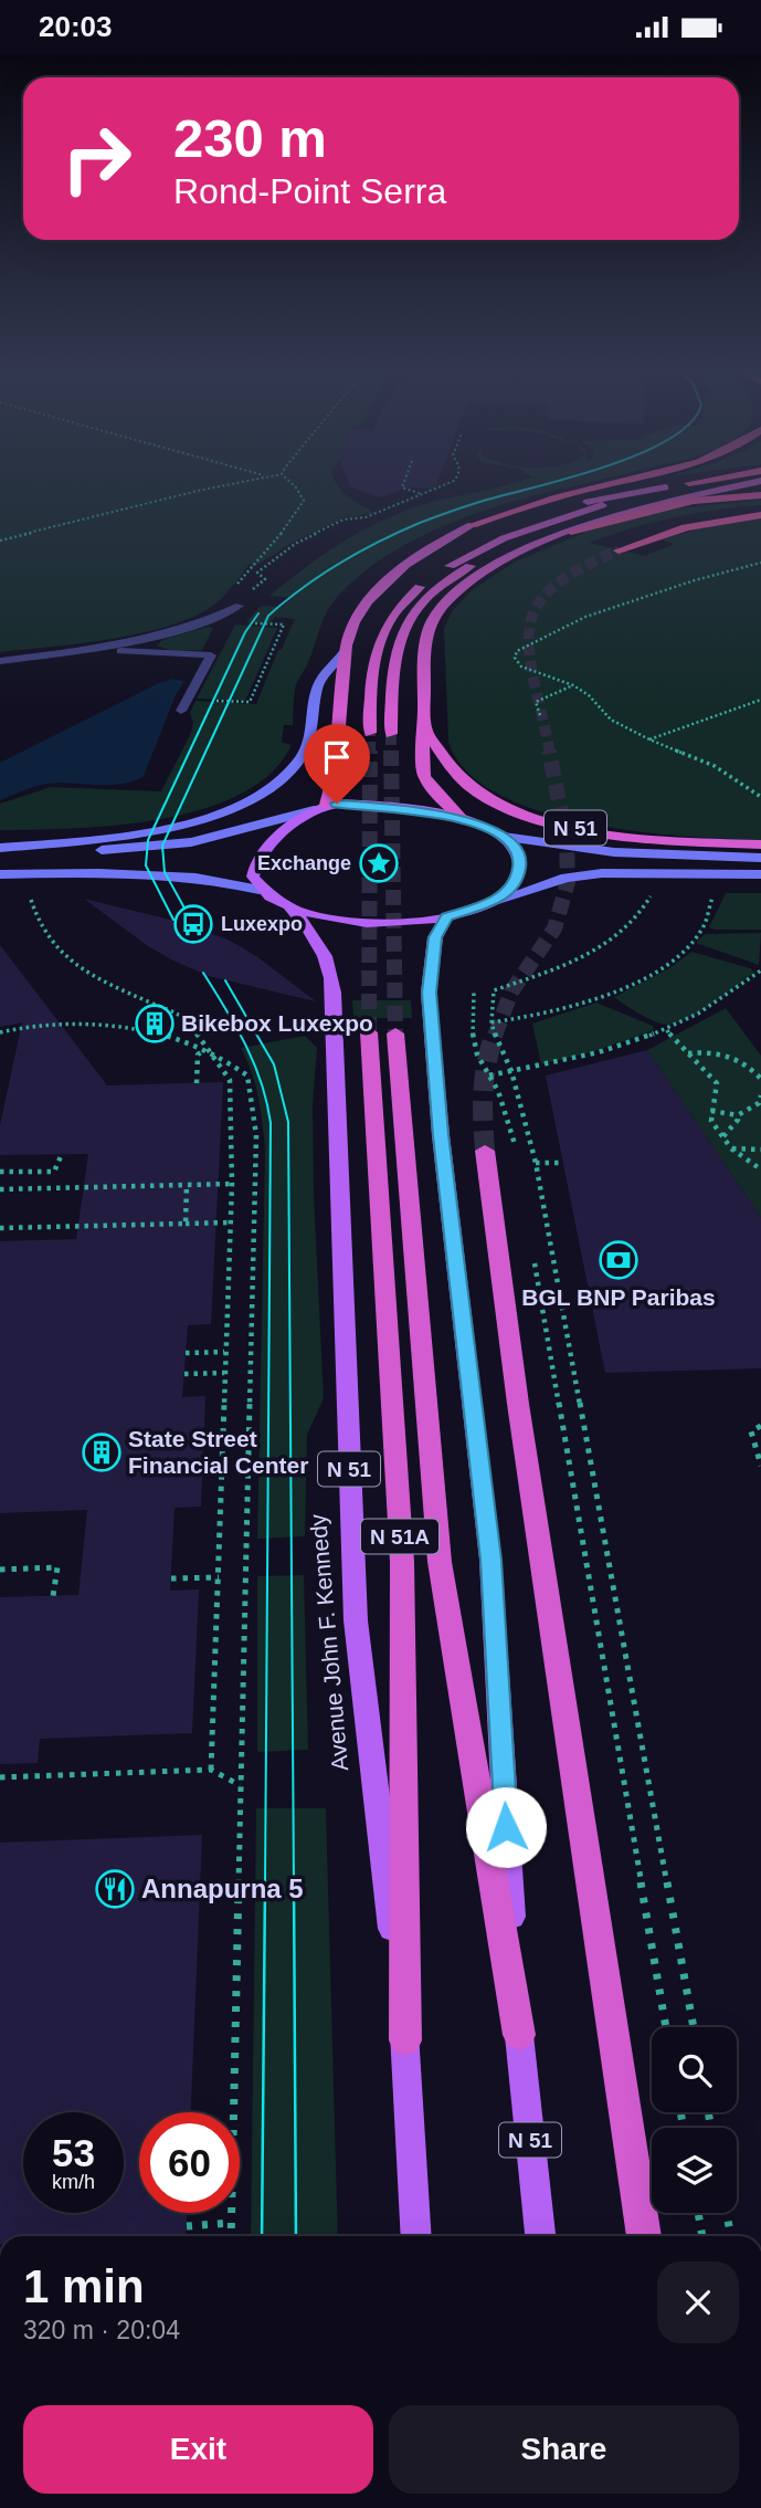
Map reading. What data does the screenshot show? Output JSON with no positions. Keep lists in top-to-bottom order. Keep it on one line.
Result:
{"streets":{"highway":["N 51","N 51A"],"main road":["Avenue John F. Kennedy"]},"crossings":[["N 51","N 51A"],["N 51","Avenue John F. Kennedy"],["N 51A","Avenue John F. Kennedy"]],"places":{"place":["Exchange"],"bus stop":["Luxexpo"],"building":["Bikebox Luxexpo","State Street Financial Center"],"bank":["BGL BNP Paribas"],"restaurant":["Annapurna 5"]},"page":{"status":"20:03","turn":["230 m","Rond-Point Serra"],"speed":"53 km/h","limit":"60","heading":["1 min","320 m · 20:04"],"buttons":["Exit","Share"]}}
